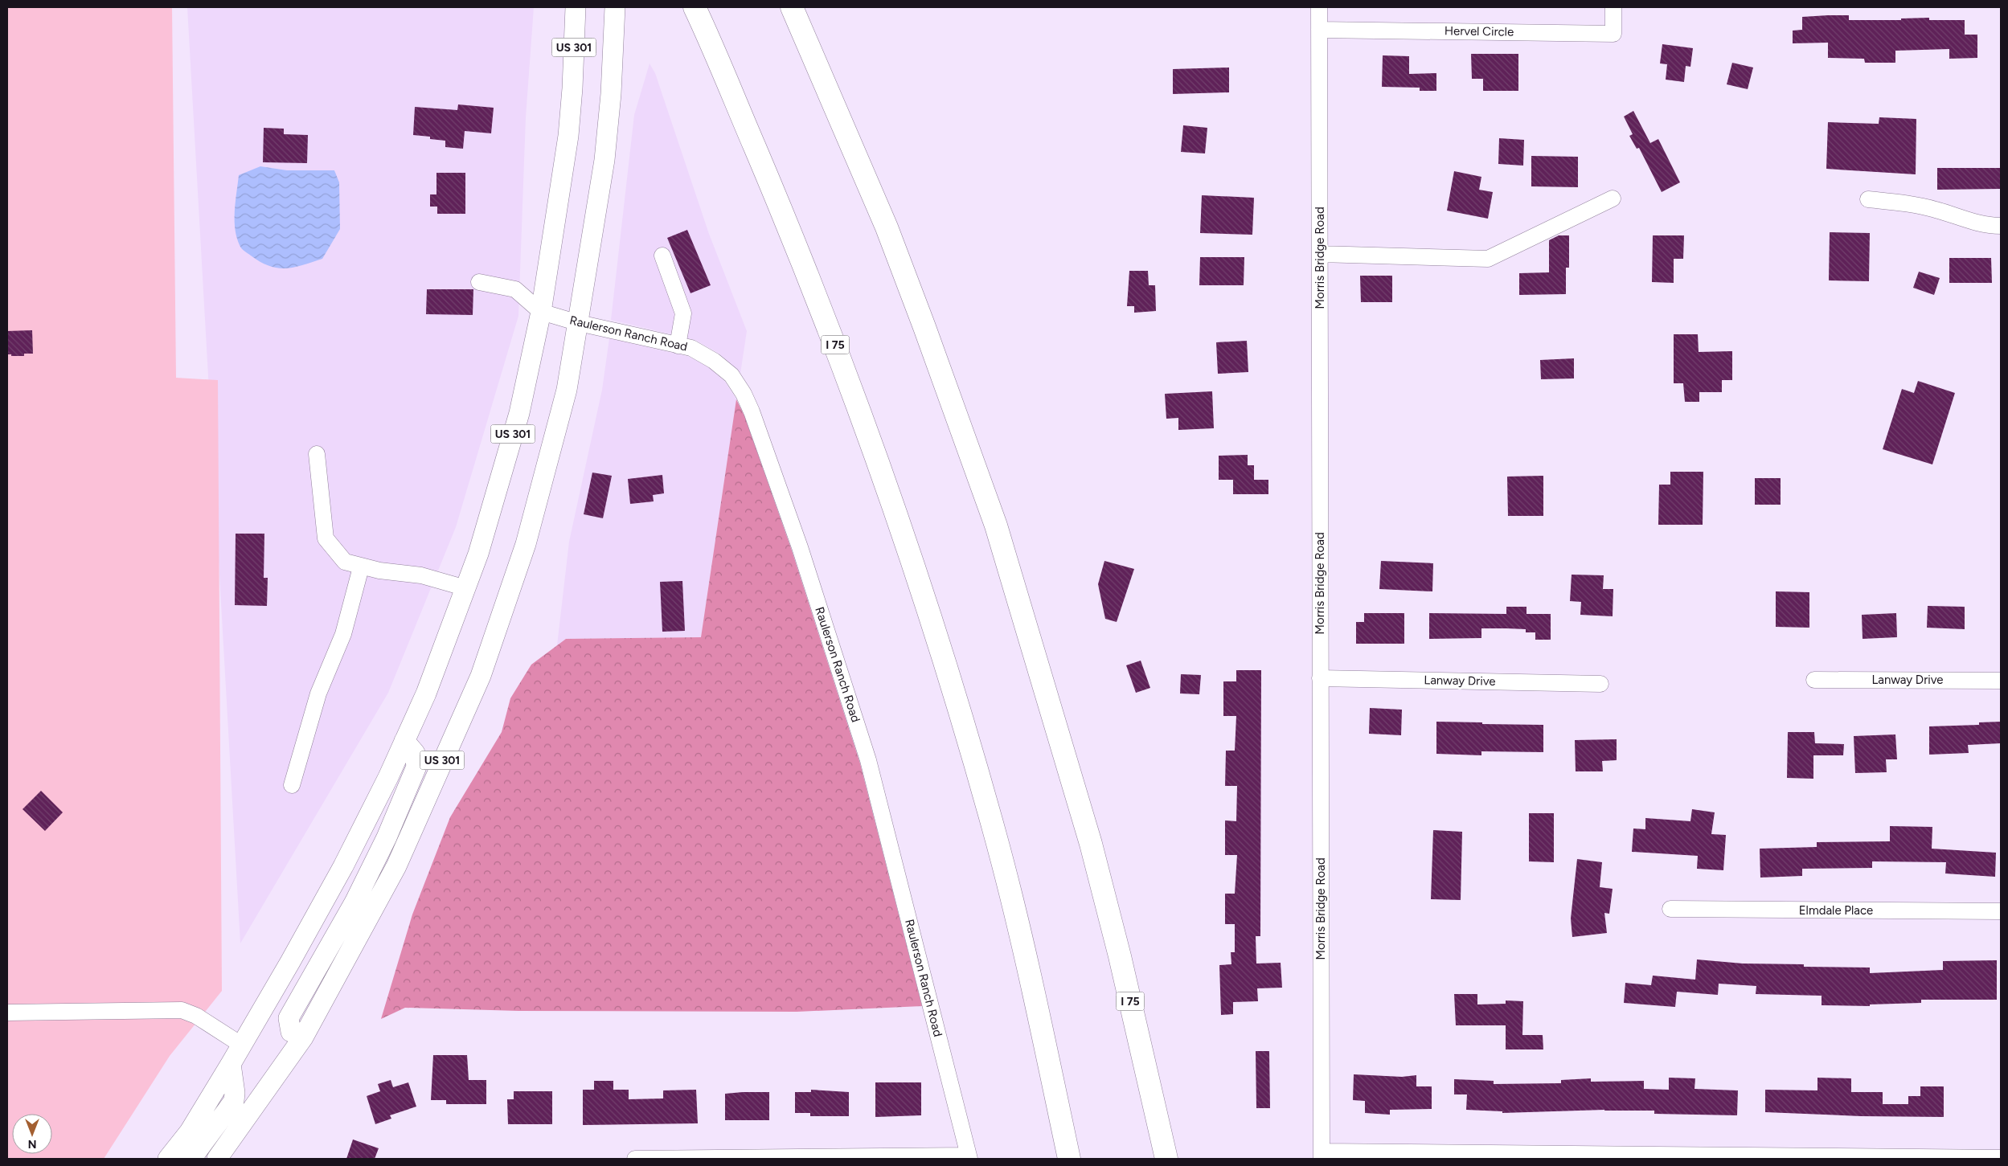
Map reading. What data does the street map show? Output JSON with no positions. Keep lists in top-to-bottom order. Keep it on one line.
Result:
{"streets":{"highway":["I 75"],"main road":["US 301"],"street":["Hervel Circle","Morris Bridge Road","Raulerson Ranch Road","Lanway Drive","Elmdale Place"]},"crossings":[["Hervel Circle","Morris Bridge Road"],["US 301","Raulerson Ranch Road"],["Morris Bridge Road","Lanway Drive"]],"north":"bottom"}
